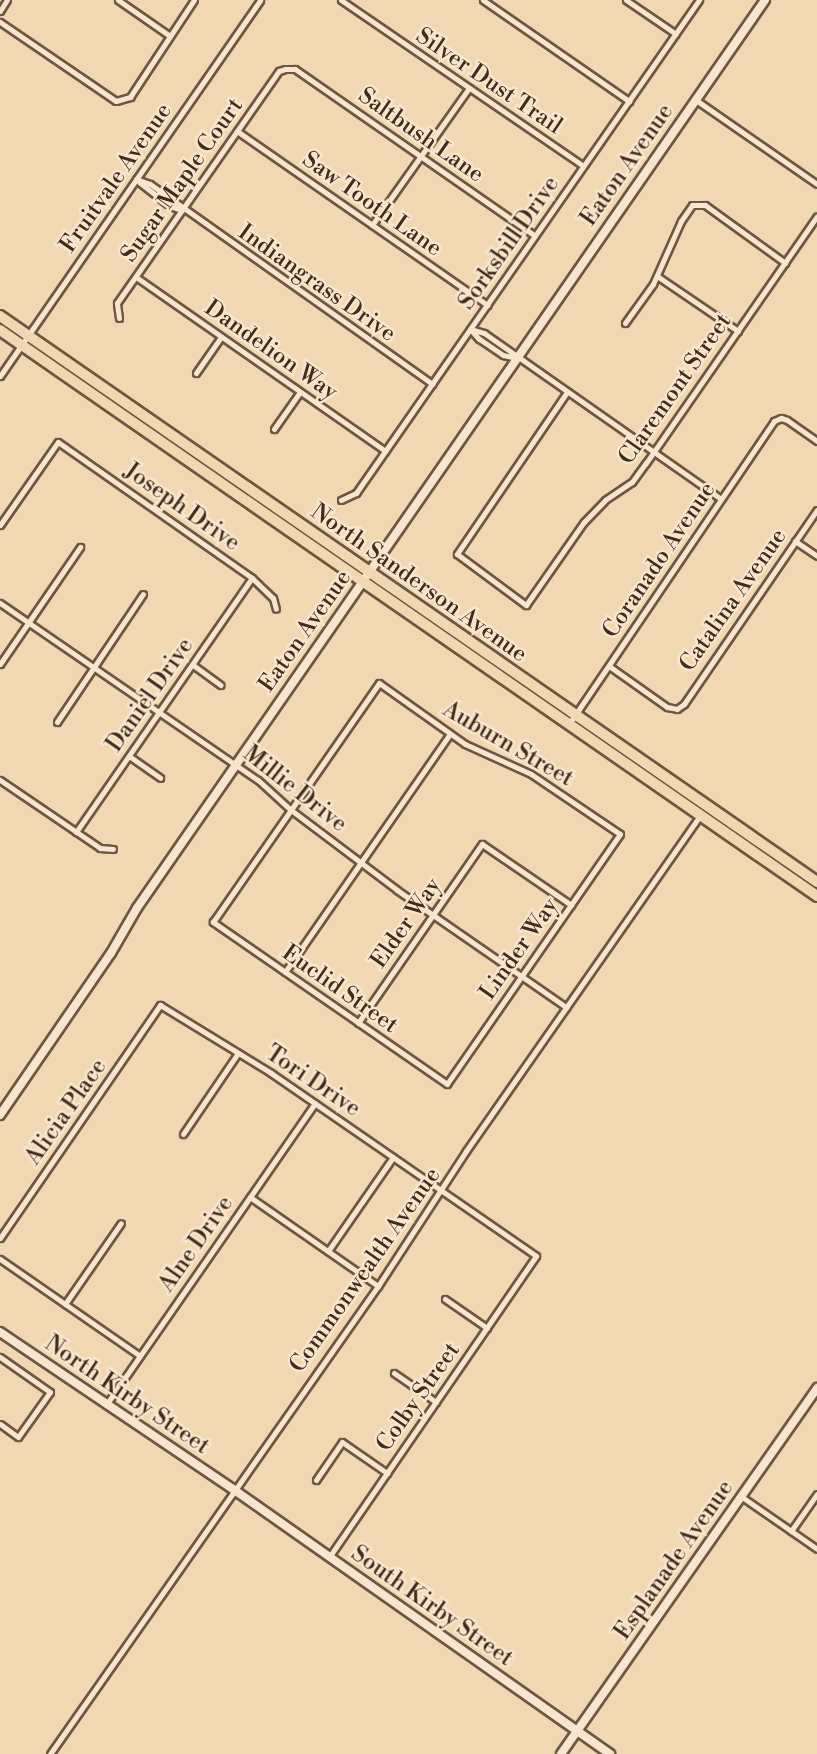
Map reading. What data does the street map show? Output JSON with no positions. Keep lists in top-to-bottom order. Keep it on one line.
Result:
{"streets":{"highway":["North Sanderson Avenue"],"street":["Silver Dust Trail","Saltbush Lane","Eaton Avenue","Fruitvale Avenue","Sugar Maple Court","Saw Tooth Lane","Sorksbill Drive","Indiangrass Drive","Dandelion Way","Claremont Street","Joseph Drive","Coranado Avenue","Catalina Avenue","Daniel Drive","Auburn Street","Millie Drive","Elder Way","Linder Way","Euclid Street","Tori Drive","Alicia Place","Alne Drive","Commonwealth Avenue","North Kirby Street","Colby Street","Esplanade Avenue","South Kirby Street"]},"crossings":[["Silver Dust Trail","Sorksbill Drive"],["Saltbush Lane","Sugar Maple Court"],["Saltbush Lane","Sorksbill Drive"],["Eaton Avenue","North Sanderson Avenue"],["Eaton Avenue","Millie Drive"],["Fruitvale Avenue","Indiangrass Drive"],["Fruitvale Avenue","North Sanderson Avenue"],["Sugar Maple Court","Saw Tooth Lane"],["Sugar Maple Court","Indiangrass Drive"],["Sugar Maple Court","Dandelion Way"],["Saw Tooth Lane","Sorksbill Drive"],["Sorksbill Drive","Indiangrass Drive"],["Sorksbill Drive","Dandelion Way"],["Joseph Drive","Daniel Drive"],["Coranado Avenue","North Sanderson Avenue"],["Coranado Avenue","Catalina Avenue"],["North Sanderson Avenue","Commonwealth Avenue"],["Daniel Drive","Millie Drive"],["Auburn Street","Millie Drive"],["Auburn Street","Linder Way"],["Auburn Street","Euclid Street"],["Millie Drive","Elder Way"],["Millie Drive","Linder Way"],["Millie Drive","Euclid Street"],["Millie Drive","Commonwealth Avenue"],["Elder Way","Linder Way"],["Elder Way","Euclid Street"],["Linder Way","Euclid Street"],["Tori Drive","Alicia Place"],["Tori Drive","Alne Drive"],["Tori Drive","Commonwealth Avenue"],["Tori Drive","Colby Street"],["Alne Drive","North Kirby Street"],["Commonwealth Avenue","North Kirby Street"],["Commonwealth Avenue","South Kirby Street"],["North Kirby Street","South Kirby Street"],["Colby Street","South Kirby Street"],["Esplanade Avenue","South Kirby Street"]]}
